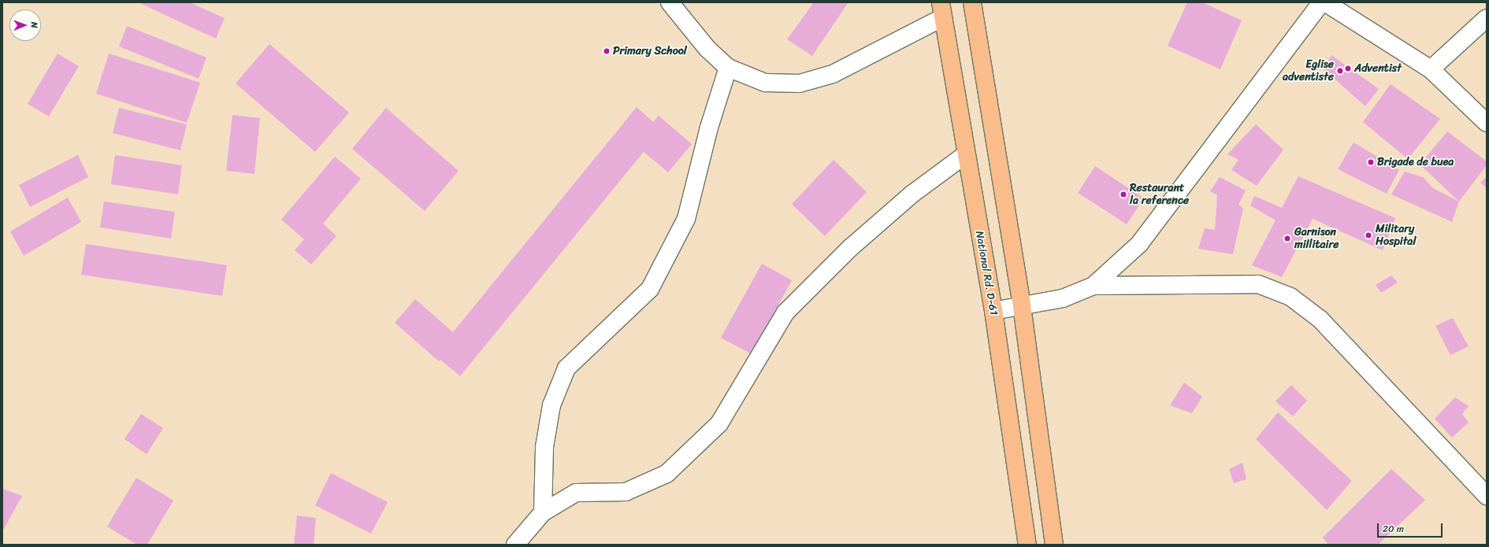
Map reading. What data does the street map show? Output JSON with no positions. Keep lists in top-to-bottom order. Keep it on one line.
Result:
{"streets":{"highway":["National Rd. D-61"]},"places":["Primary School","Adventist","Eglise adventiste","Brigade de buea","Restaurant la reference","Military Hospital","Garnison millitaire"],"scale_bar":"20 m","north":"right"}
